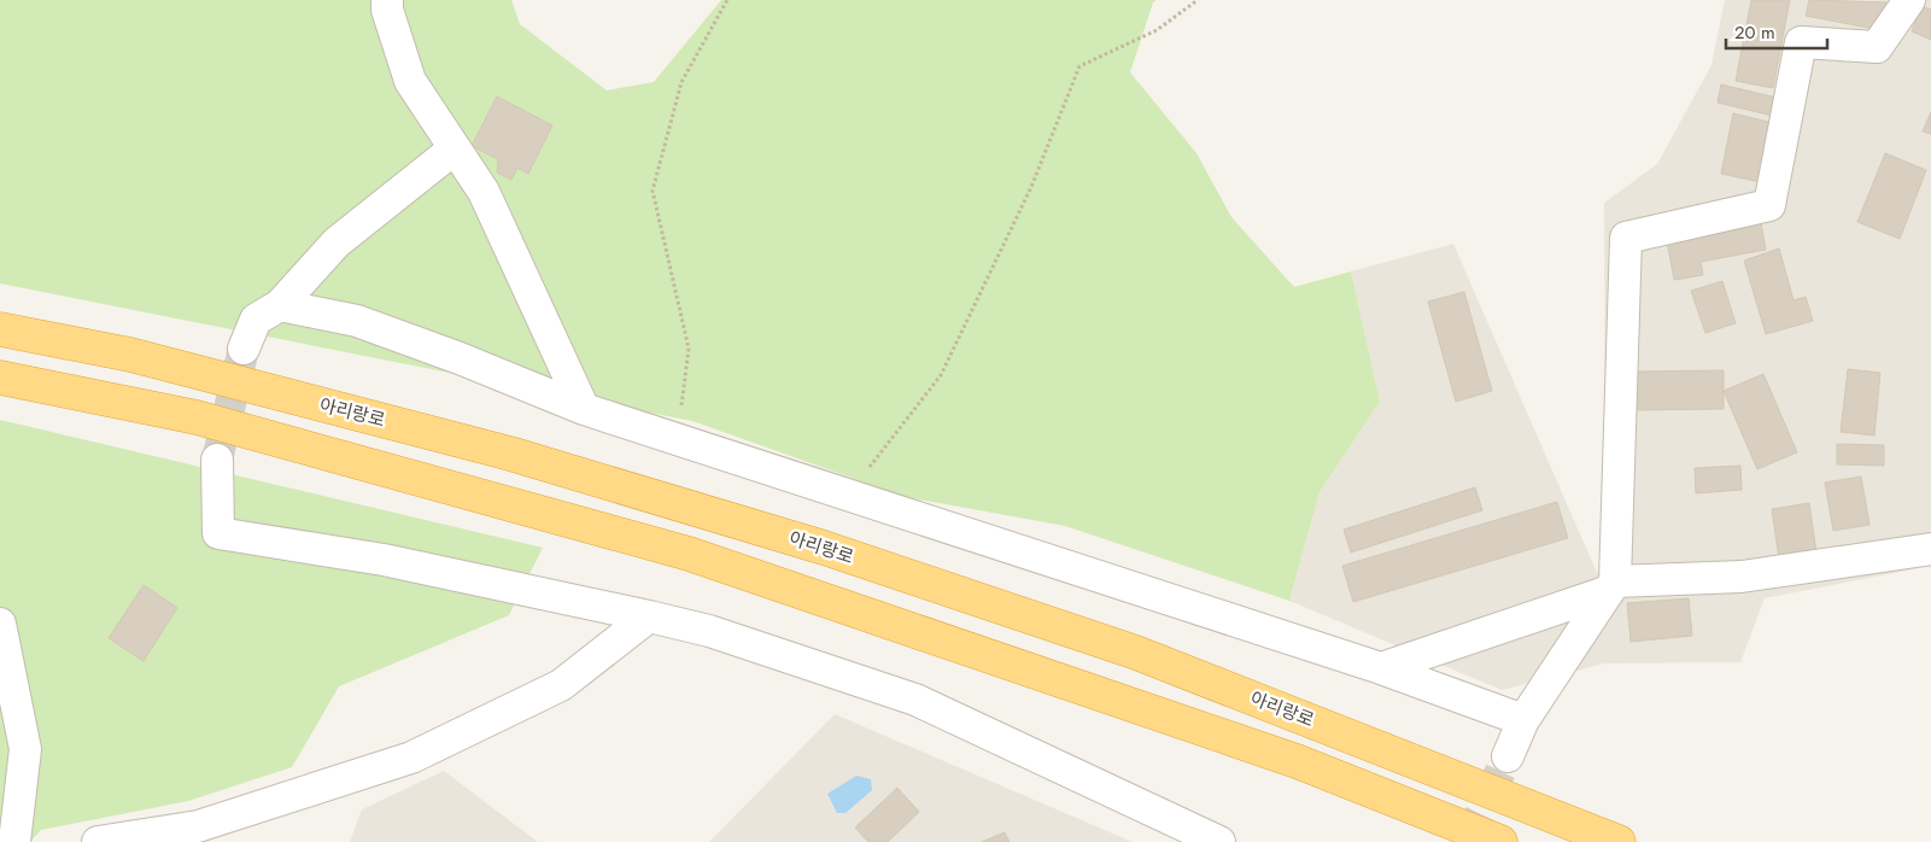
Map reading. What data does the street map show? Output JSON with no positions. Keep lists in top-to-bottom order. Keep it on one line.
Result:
{"streets":{"highway":["아리랑로"]},"scale_bar":"20 m"}
